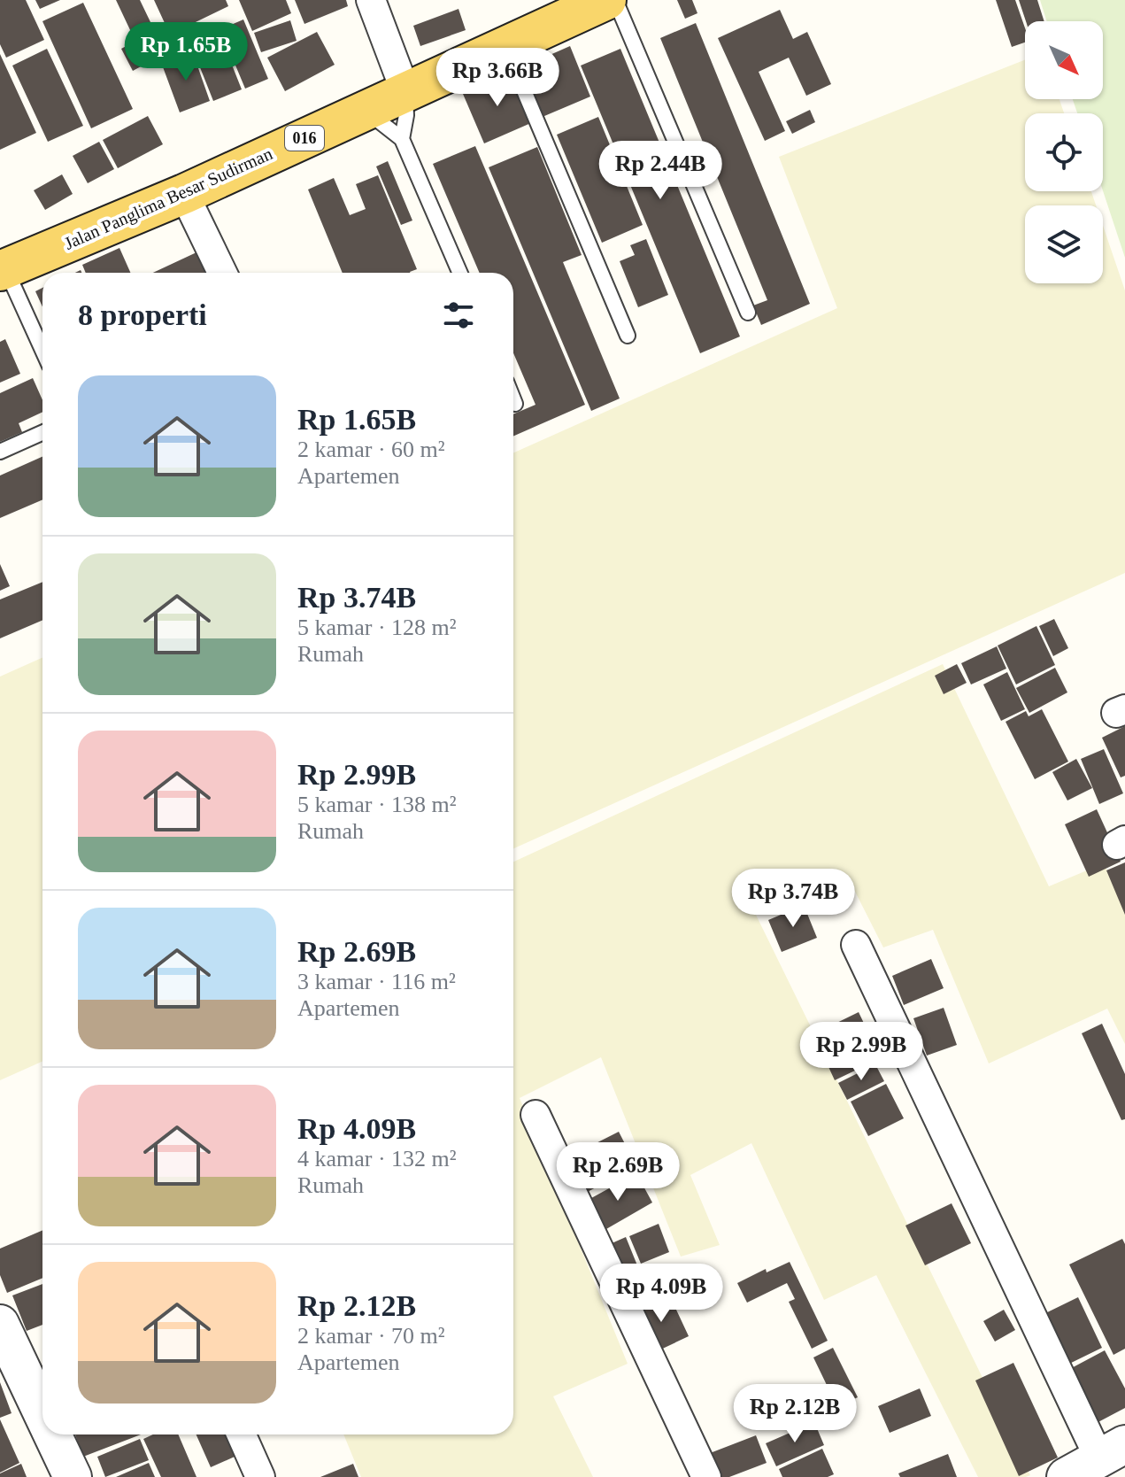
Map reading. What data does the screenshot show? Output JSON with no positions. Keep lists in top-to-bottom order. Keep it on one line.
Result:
{"streets":{"main road":["016","Jalan Panglima Besar Sudirman"]},"north":"bottom right","page":{"price":["Rp 1.65B","Rp 3.66B","Rp 2.44B","Rp 3.74B","Rp 2.99B","Rp 2.69B","Rp 4.09B","Rp 2.12B"],"heading":"8 properti","list":[{"name":"Rp 1.65B","note":"2 kamar · 60 m² · Apartemen"},{"name":"Rp 3.74B","note":"5 kamar · 128 m² · Rumah"},{"name":"Rp 2.99B","note":"5 kamar · 138 m² · Rumah"},{"name":"Rp 2.69B","note":"3 kamar · 116 m² · Apartemen"},{"name":"Rp 4.09B","note":"4 kamar · 132 m² · Rumah"},{"name":"Rp 2.12B","note":"2 kamar · 70 m² · Apartemen"}]}}
